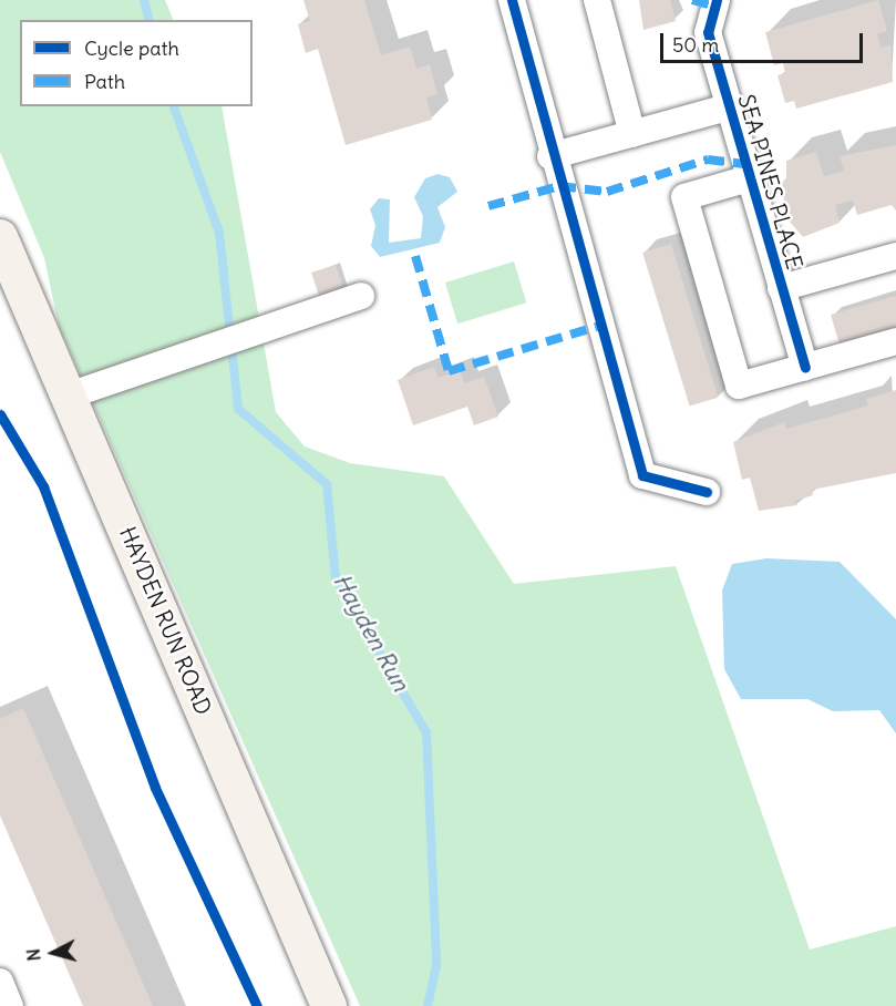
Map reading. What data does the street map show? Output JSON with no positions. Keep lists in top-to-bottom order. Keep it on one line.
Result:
{"streets":{"main road":["HAYDEN RUN ROAD"],"street":["SEA PINES PLACE"]},"water":["Hayden Run"],"legend":["Cycle path","Path"],"scale_bar":"50 m","north":"left"}
